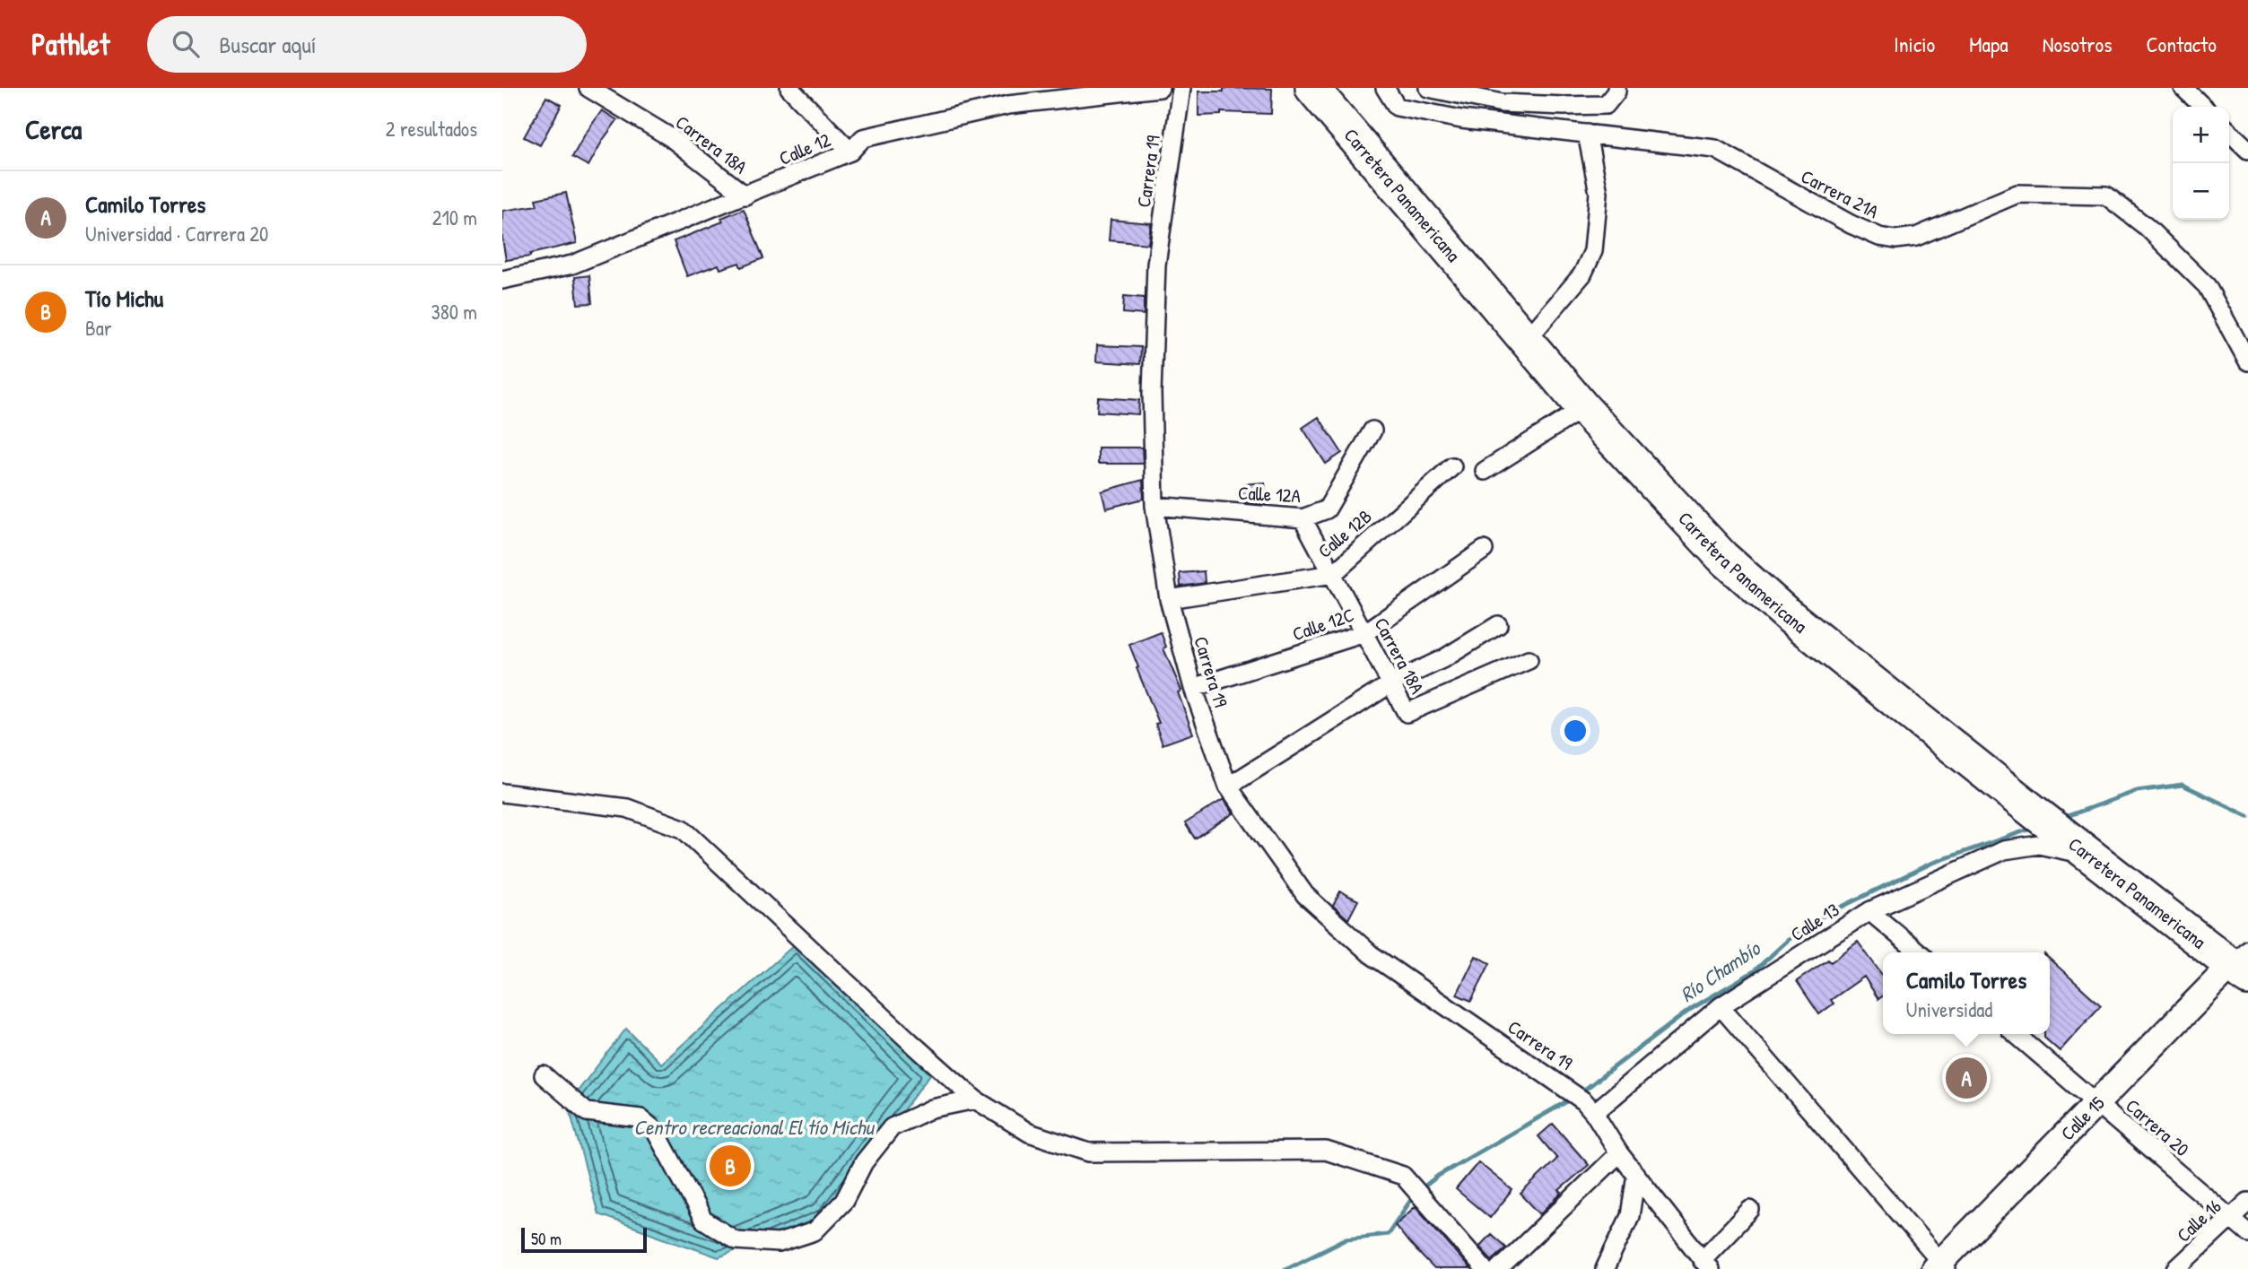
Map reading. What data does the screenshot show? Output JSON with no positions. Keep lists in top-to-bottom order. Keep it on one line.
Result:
{"streets":{"highway":["Carretera Panamericana"],"main road":["Calle 15"],"street":["Carrera 18A","Calle 12","Carrera 19","Carrera 21A","Calle 12A","Calle 12B","Calle 12C","Calle 13","Carrera 20","Calle 16"]},"crossings":[["Carrera 18A","Calle 12"],["Carrera 18A","Calle 12A"],["Carrera 18A","Calle 12B"],["Carrera 18A","Calle 12C"],["Carrera 19","Calle 12A"],["Carrera 19","Calle 12B"],["Carrera 19","Calle 12C"],["Carrera 19","Calle 13"],["Carretera Panamericana","Calle 13"],["Carretera Panamericana","Calle 15"],["Calle 15","Carrera 20"],["Carrera 20","Calle 16"]],"water":["Río Chambío","Centro recreacional El tío Michu"],"scale_bar":"50 m","page":{"header":"Pathlet","search":"Buscar aquí","nav":["Inicio","Mapa","Nosotros","Contacto"],"heading":["Cerca","2 resultados"],"map_buttons":["+","−"],"list":[{"mark":"A","name":"Camilo Torres","note":"Universidad · Carrera 20","value":"210 m"},{"mark":"B","name":"Tío Michu","note":"Bar","value":"380 m"}],"popup":["Camilo Torres","Universidad"],"pins":["A","B"],"scale":"50 m"}}
